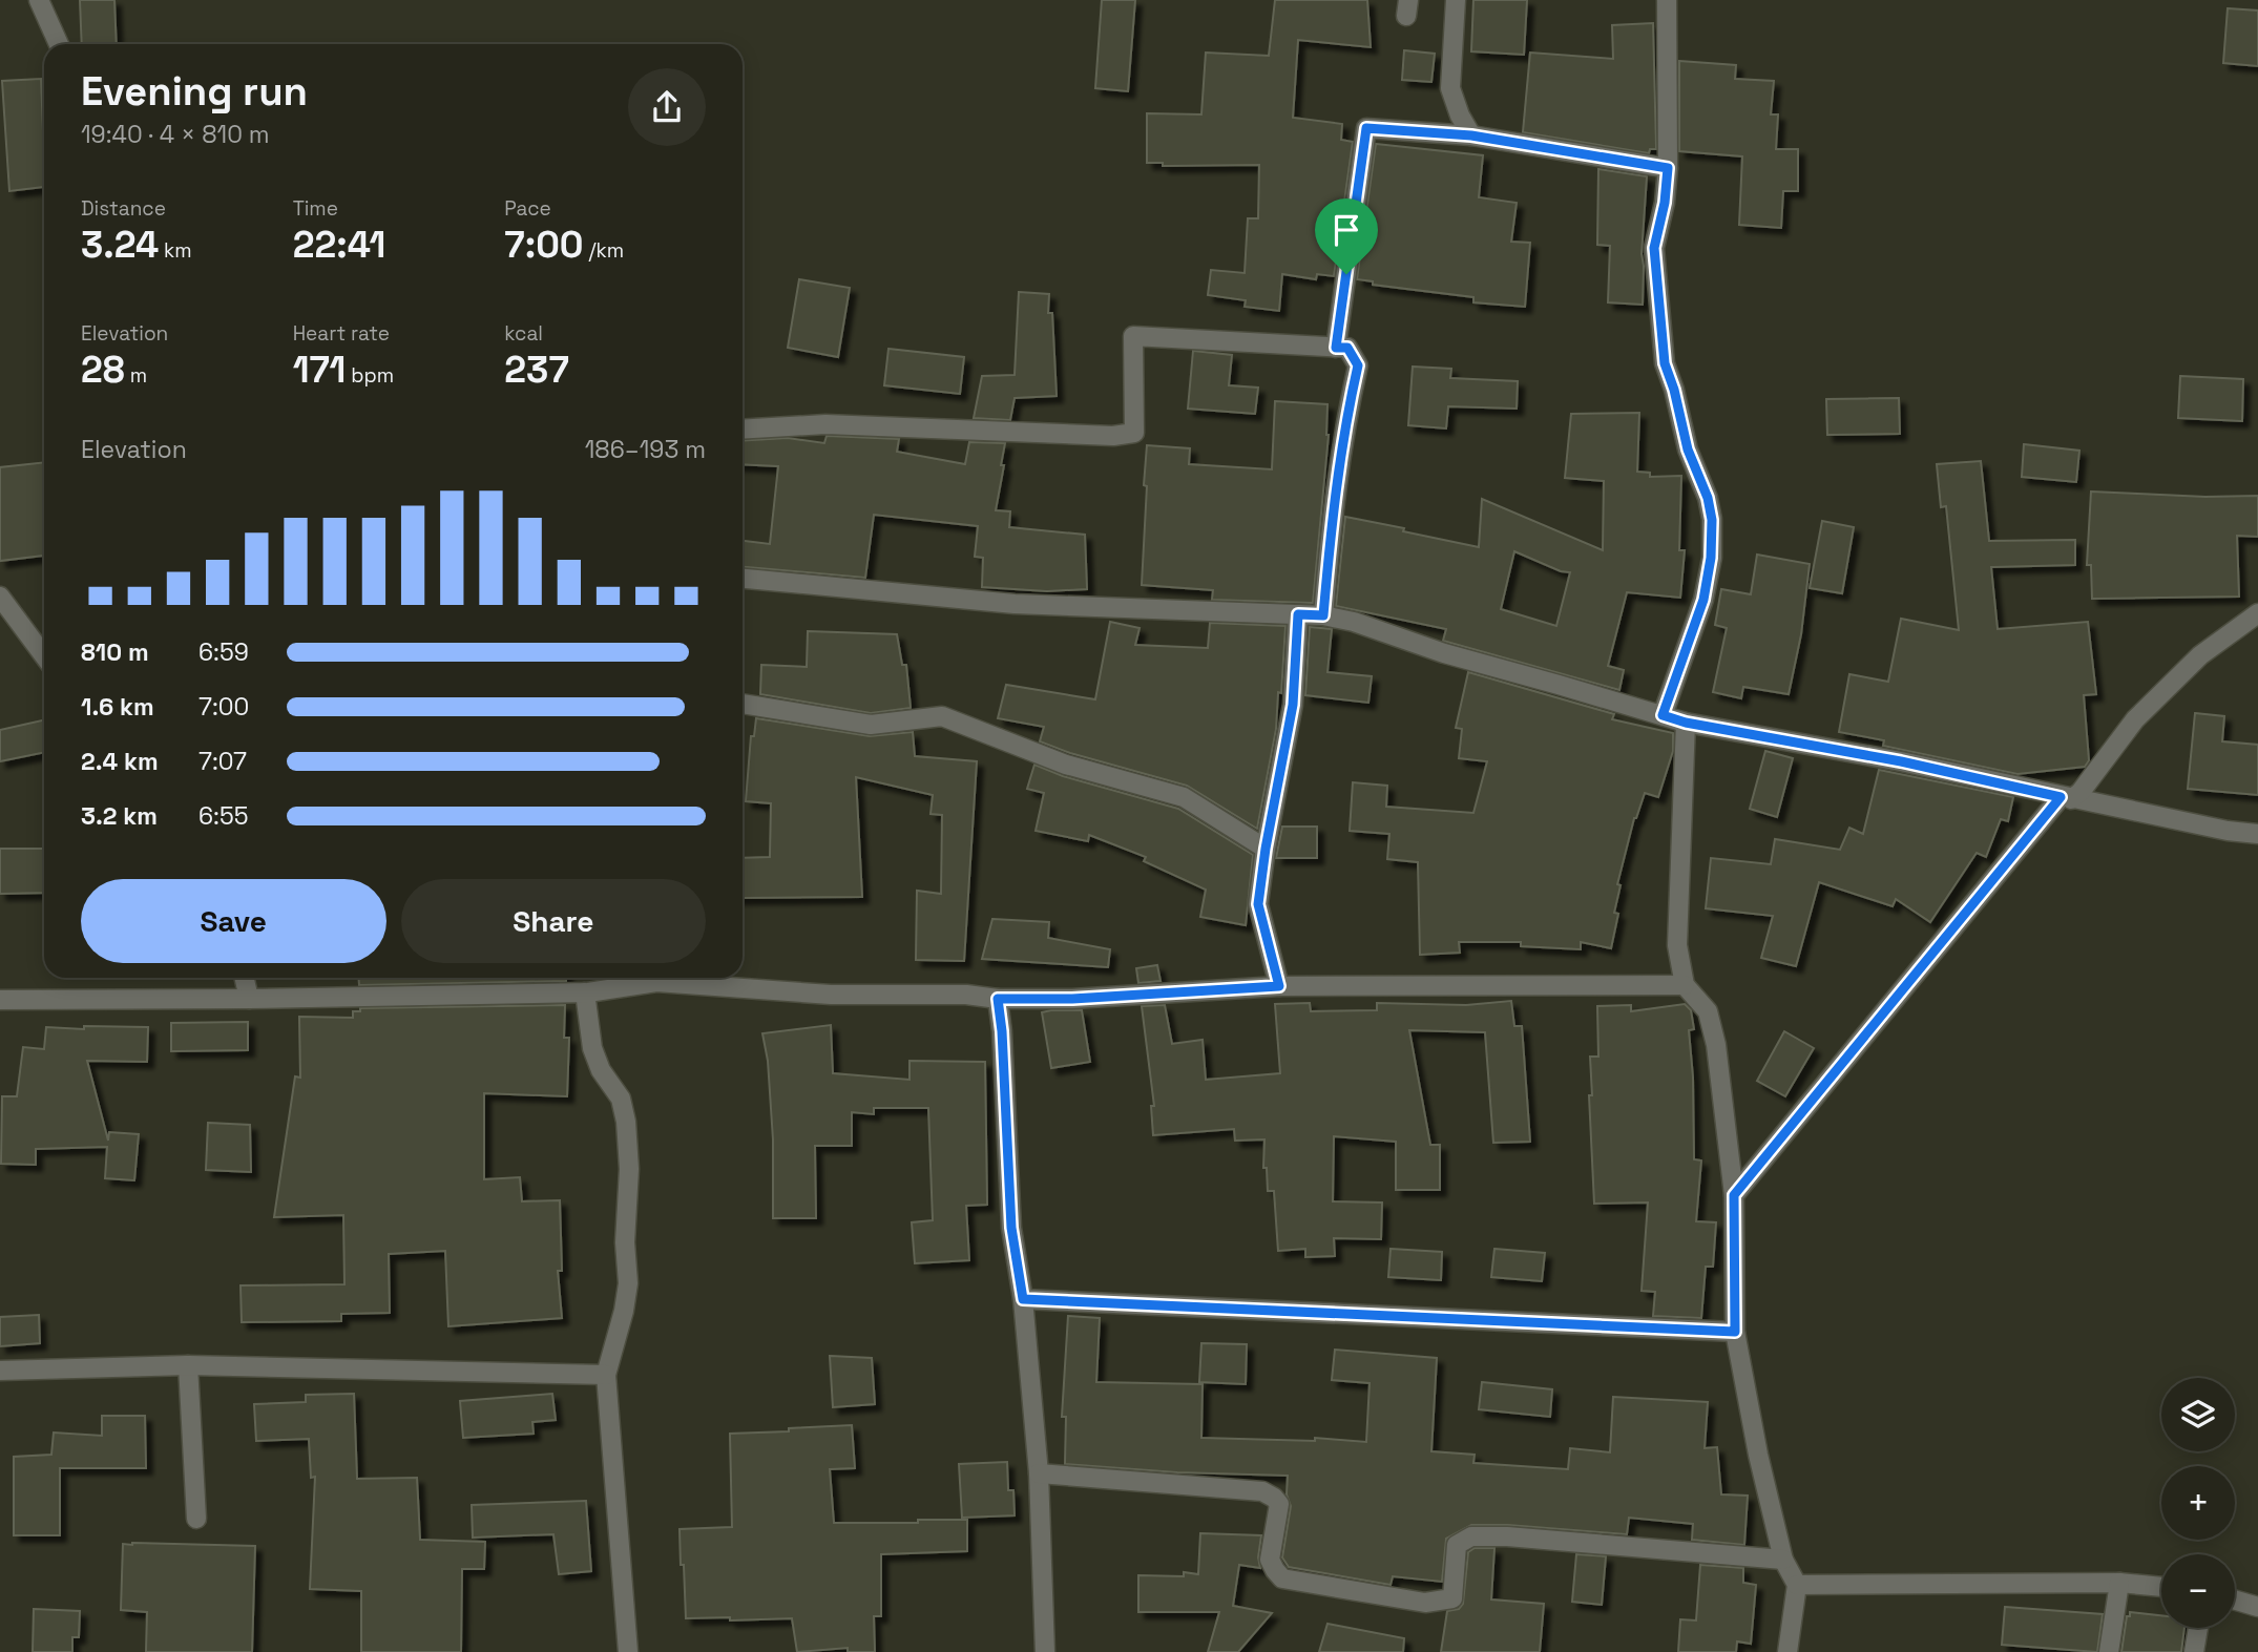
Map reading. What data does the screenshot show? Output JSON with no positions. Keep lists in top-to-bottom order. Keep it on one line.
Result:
{"page":{"heading":["Evening run","19:40 · 4 × 810 m"],"stats":[["Distance","3.24 km"],["Time","22:41"],["Pace","7:00 /km"],["Elevation","28 m"],["Heart rate","171 bpm"],["kcal","237"]],"chart":["Elevation","186–193 m"],"list":[{"name":"810 m","note":"6:59"},{"name":"1.6 km","note":"7:00"},{"name":"2.4 km","note":"7:07"},{"name":"3.2 km","note":"6:55"}],"buttons":["Save","Share"],"map_buttons":["+","−"]}}
